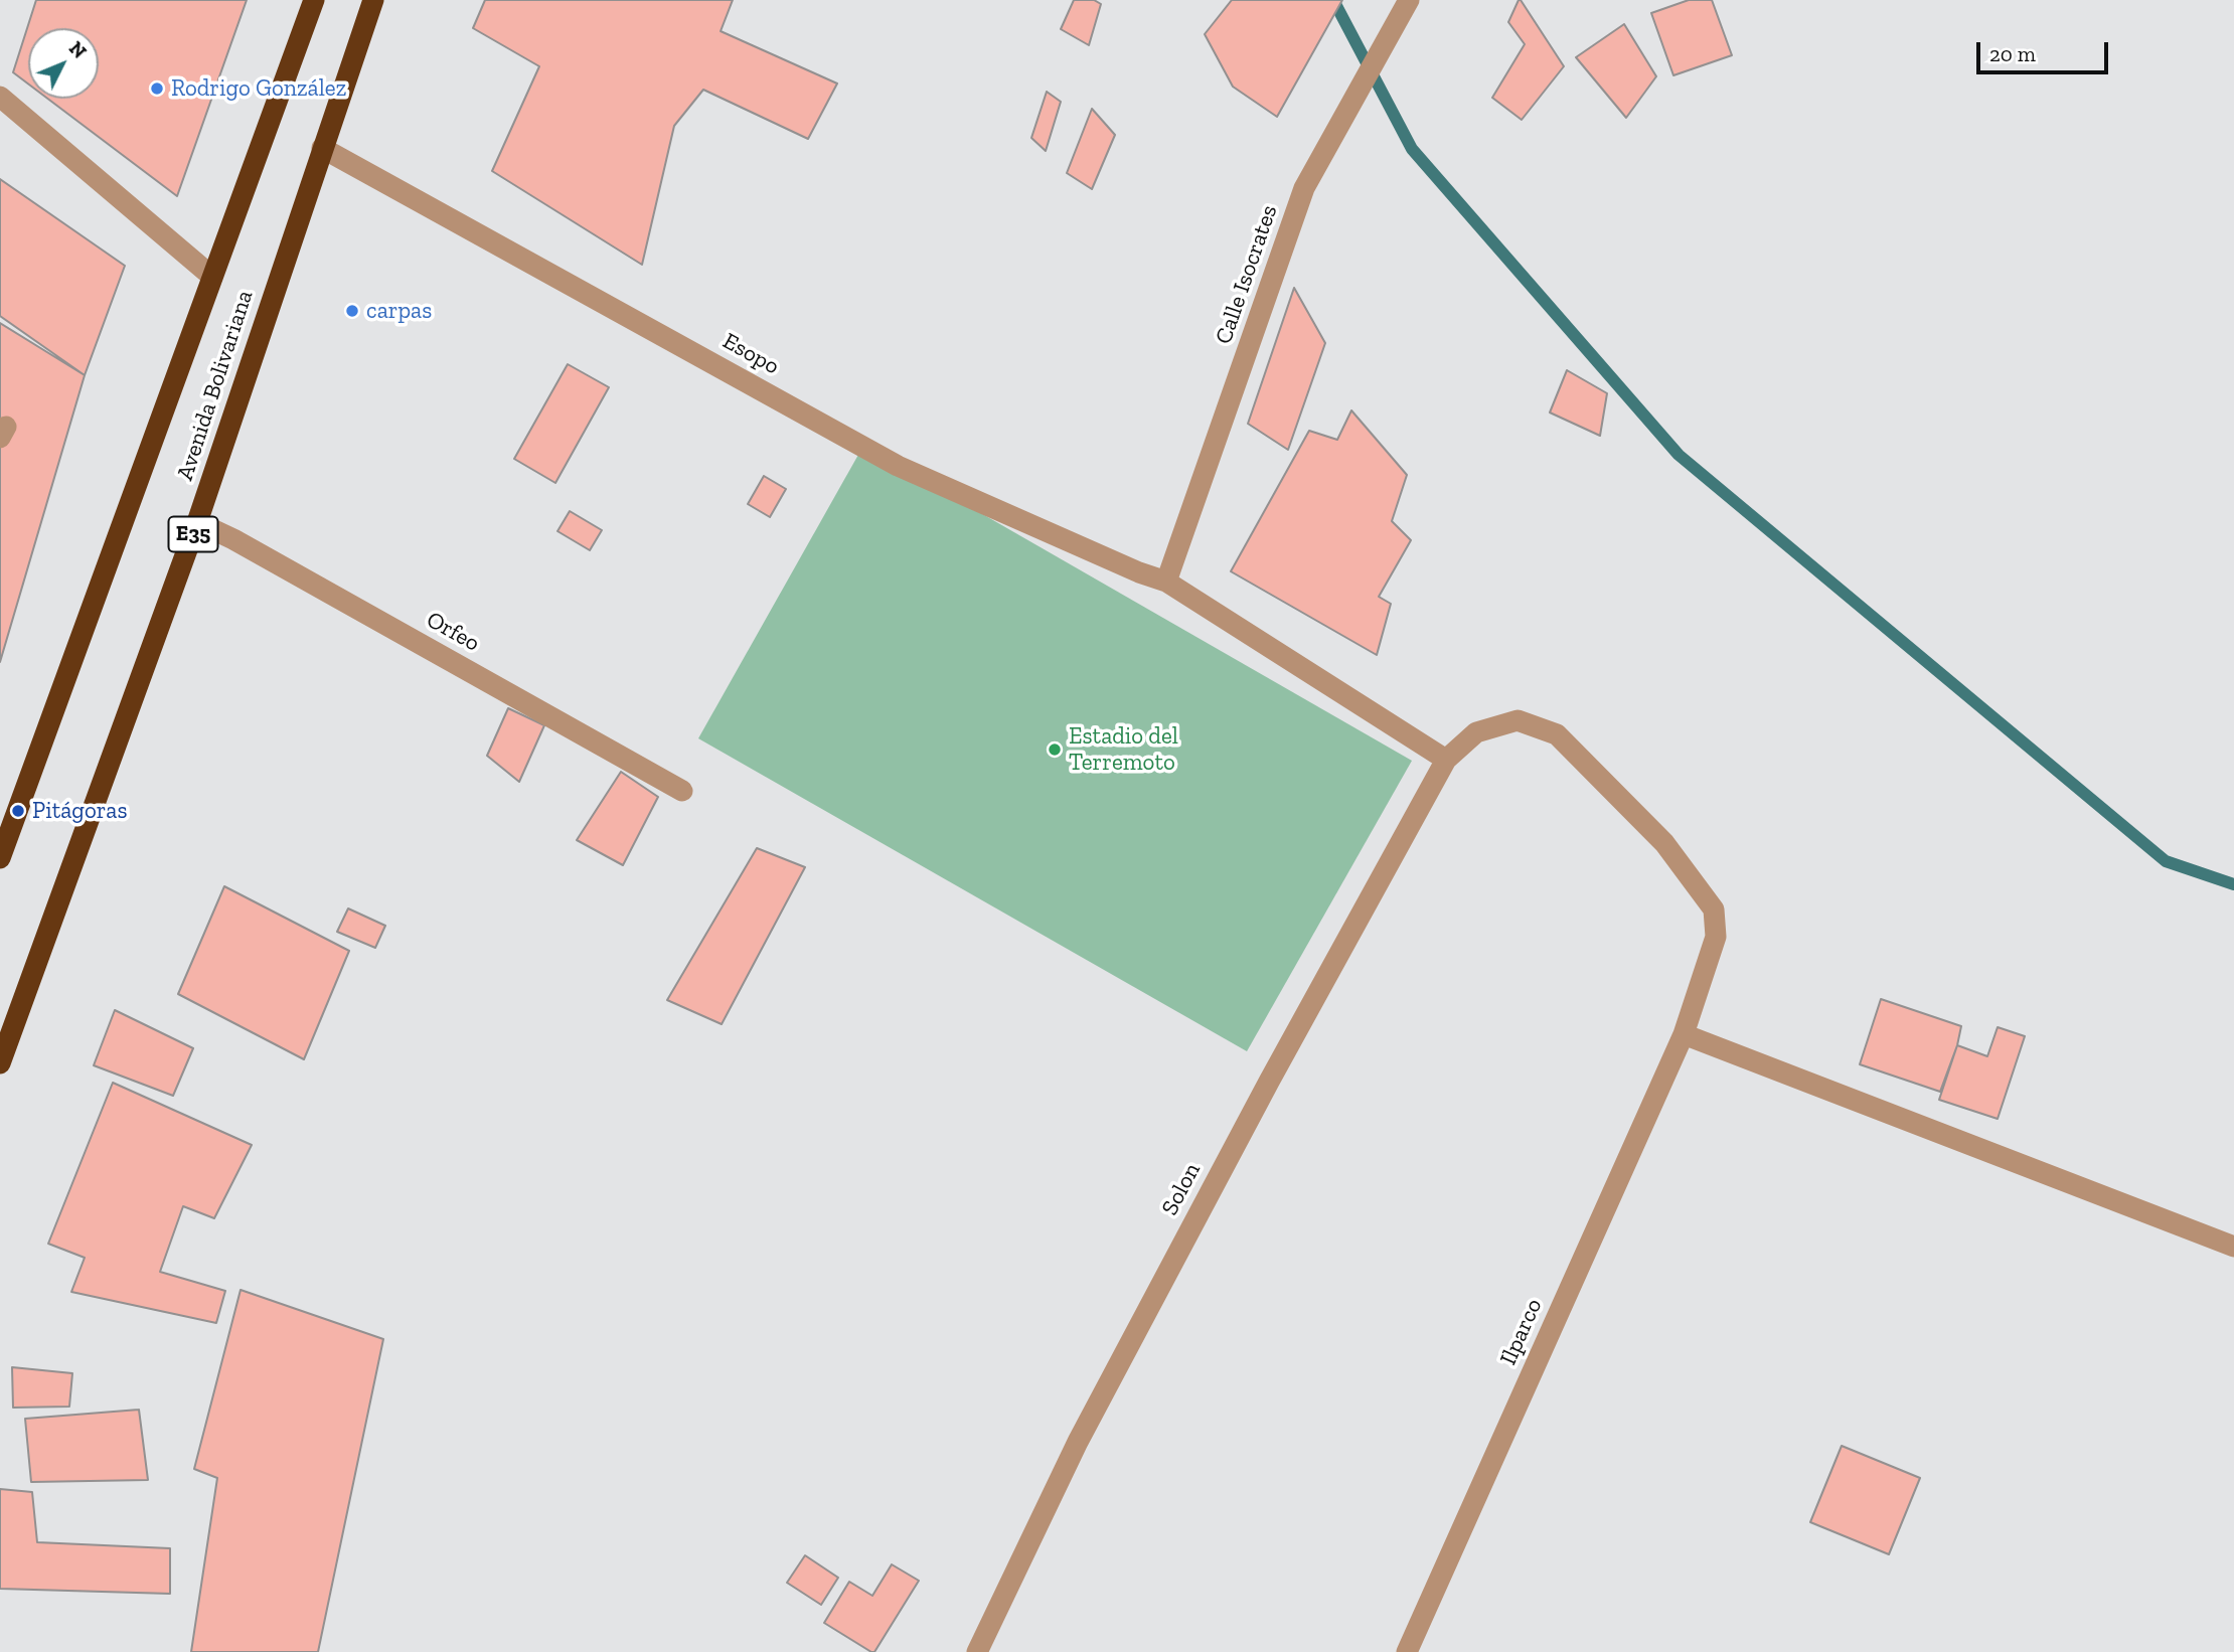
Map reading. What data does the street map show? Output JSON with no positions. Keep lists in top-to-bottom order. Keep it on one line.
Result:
{"streets":{"highway":["Avenida Bolivariana","E35"],"street":["Calle Isocrates","Esopo","Orfeo","Solon","Ilparco"]},"crossings":[["Calle Isocrates","Esopo"],["Esopo","Avenida Bolivariana"],["Esopo","Solon"],["Avenida Bolivariana","Orfeo"],["Solon","Ilparco"]],"places":["Rodrigo González","carpas","Estadio del Terremoto","Pitágoras"],"scale_bar":"20 m","north":"top right"}
